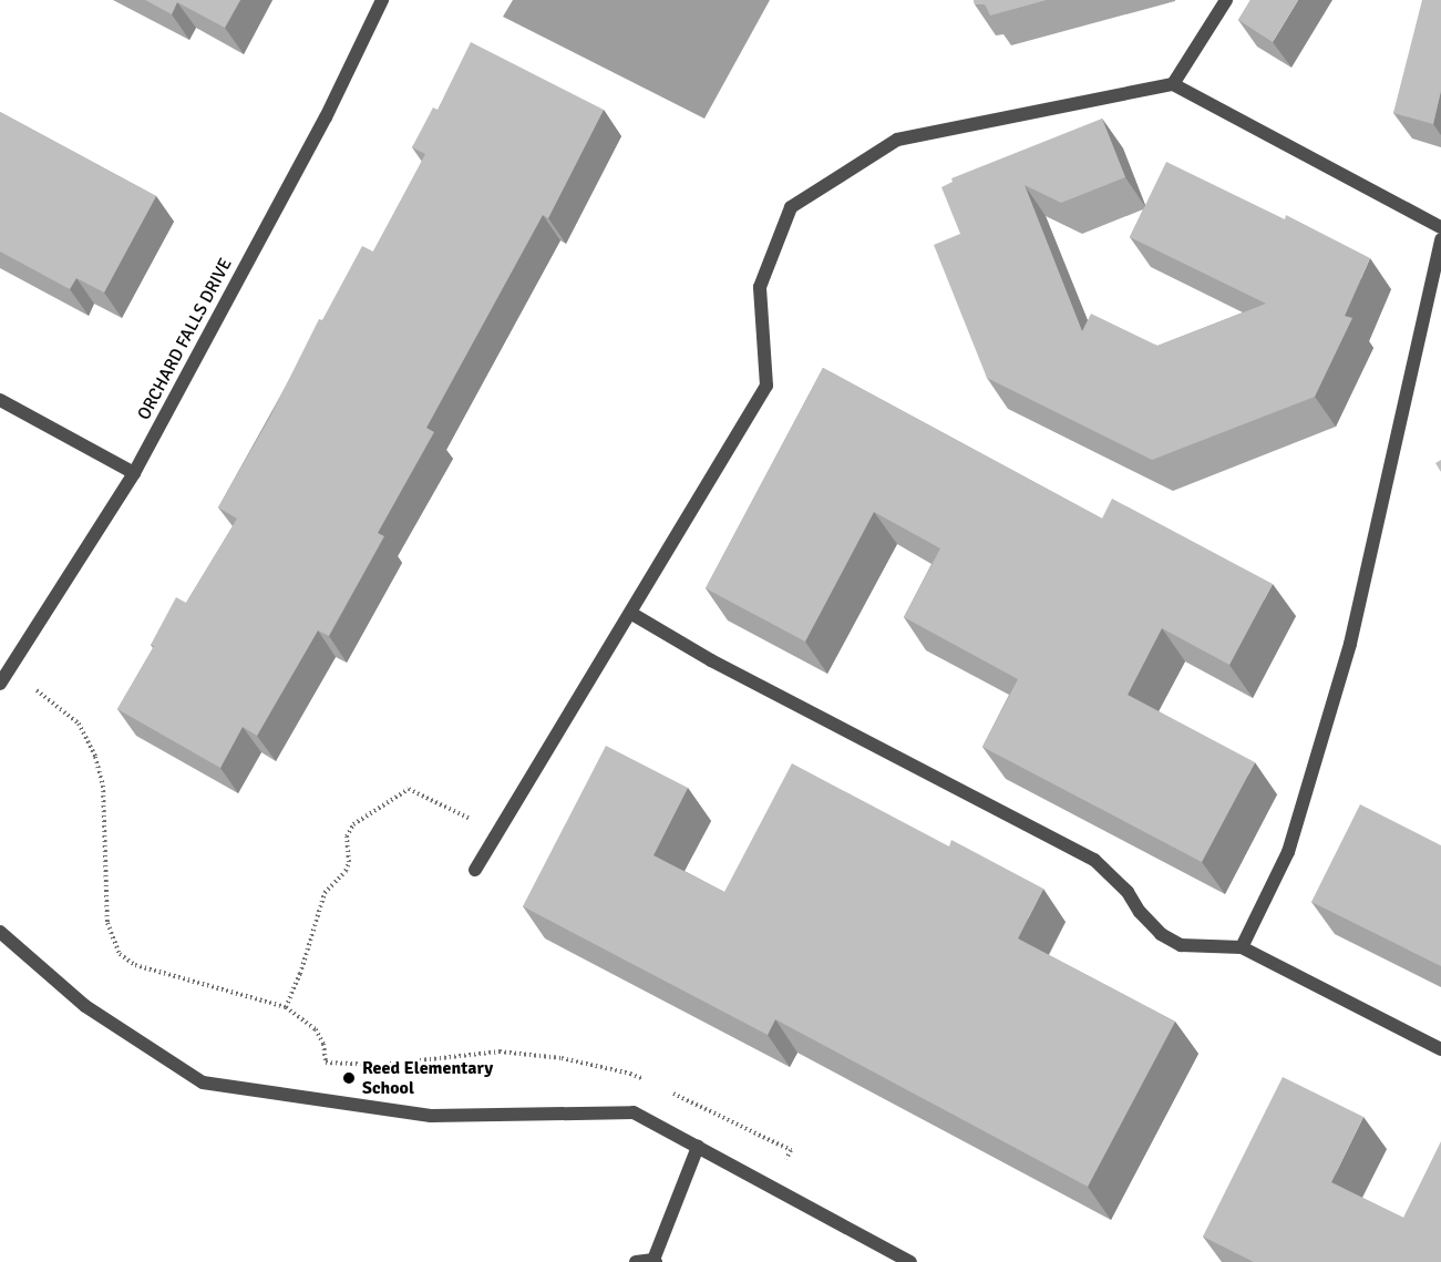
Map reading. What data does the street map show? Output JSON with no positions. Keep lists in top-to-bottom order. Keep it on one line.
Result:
{"streets":{"street":["ORCHARD FALLS DRIVE"]},"places":["Reed Elementary School"]}
